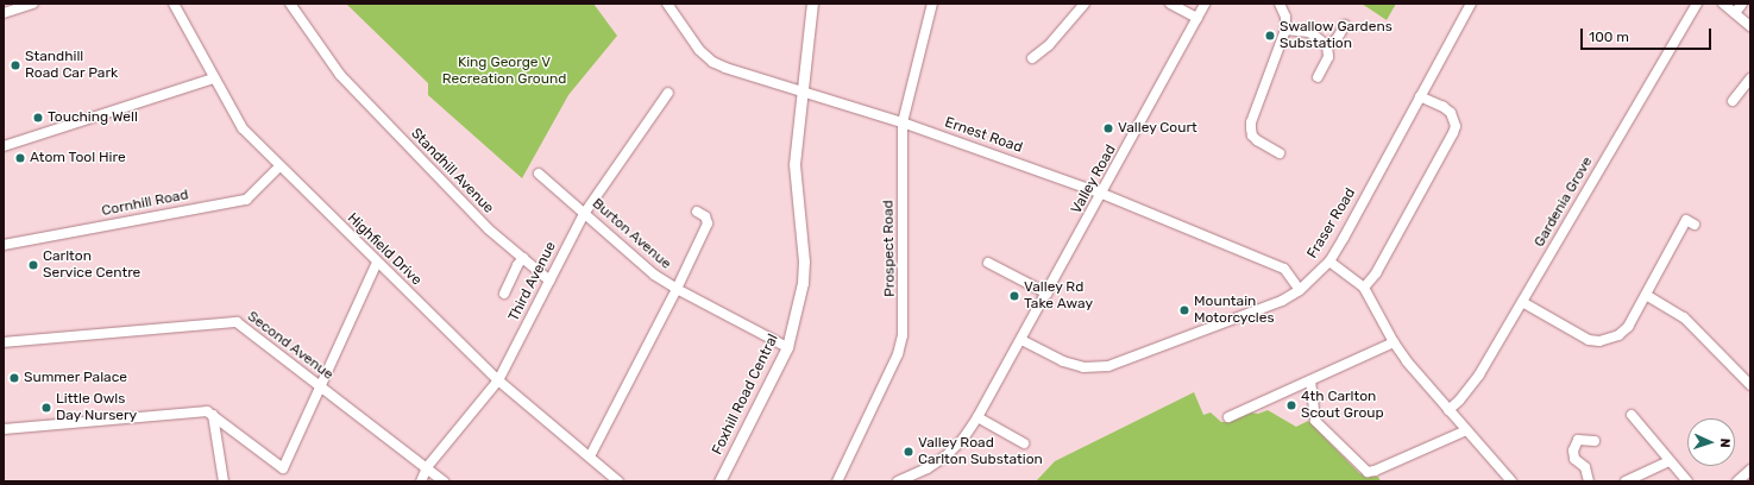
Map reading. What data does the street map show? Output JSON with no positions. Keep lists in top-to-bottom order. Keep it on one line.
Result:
{"streets":{"street":["Ernest Road","Standhill Avenue","Valley Road","Gardenia Grove","Cornhill Road","Fraser Road","Burton Avenue","Prospect Road","Highfield Drive","Third Avenue","Second Avenue","Foxhill Road Central"]},"crossings":[["Ernest Road","Valley Road"],["Ernest Road","Fraser Road"],["Ernest Road","Prospect Road"],["Ernest Road","Foxhill Road Central"],["Standhill Avenue","Third Avenue"],["Valley Road","Fraser Road"],["Cornhill Road","Highfield Drive"],["Burton Avenue","Third Avenue"],["Burton Avenue","Foxhill Road Central"],["Highfield Drive","Third Avenue"],["Third Avenue","Second Avenue"]],"parks":["King George V Recreation Ground"],"places":["Swallow Gardens Substation","Standhill Road Car Park","Touching Well","Valley Court","Atom Tool Hire","Carlton Service Centre","Valley Rd Take Away","Mountain Motorcycles","Summer Palace","4th Carlton Scout Group","Little Owls Day Nursery","Valley Road Carlton Substation"],"scale_bar":"100 m","north":"right"}
